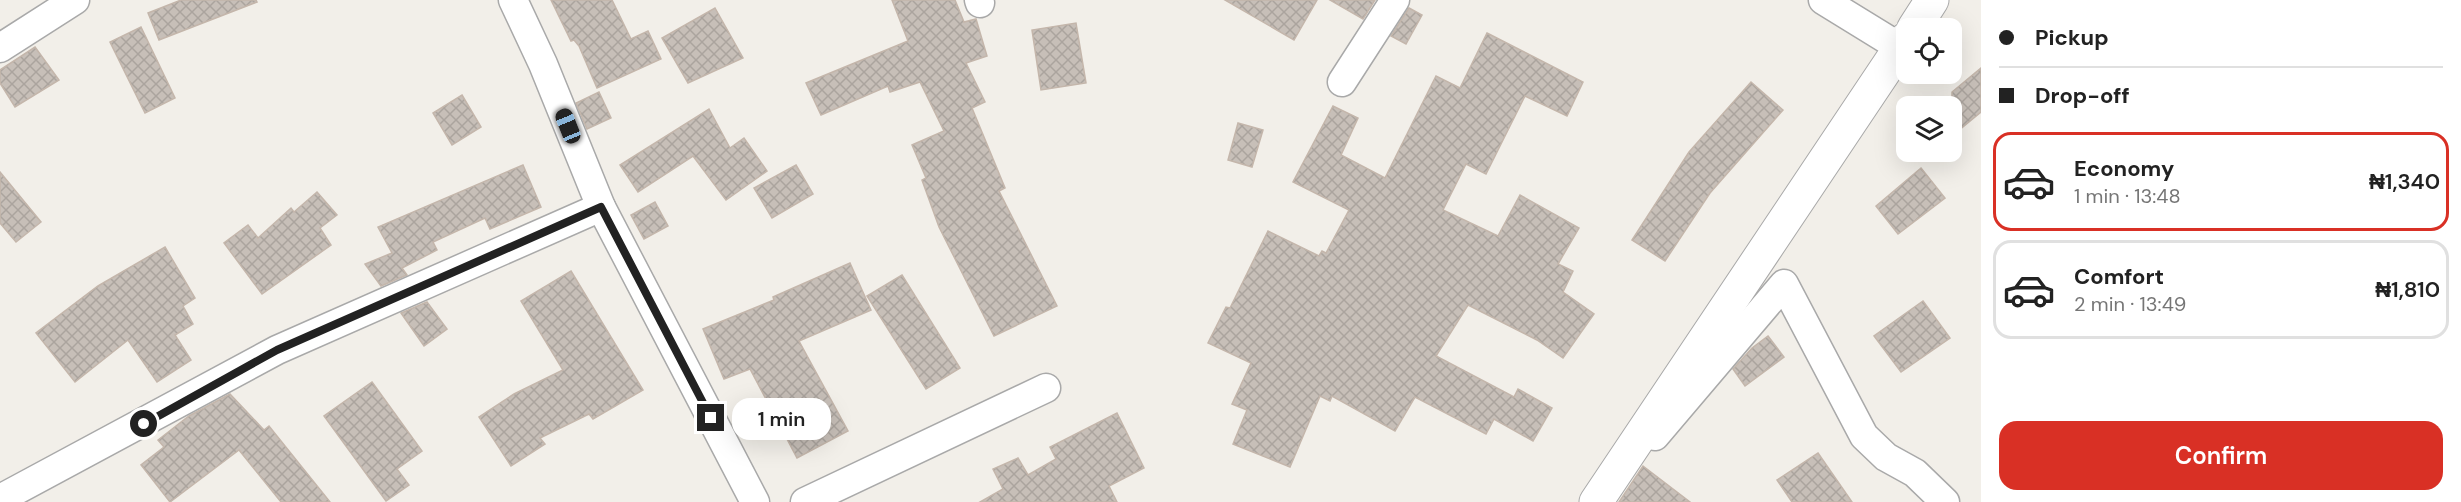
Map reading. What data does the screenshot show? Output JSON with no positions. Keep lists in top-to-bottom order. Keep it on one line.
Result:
{"page":{"banner":["Pickup","Drop-off"],"list":[{"name":"Economy","note":"1 min · 13:48","value":"₦1,340"},{"name":"Comfort","note":"2 min · 13:49","value":"₦1,810"}],"bubble":"1 min","buttons":"Confirm"}}
